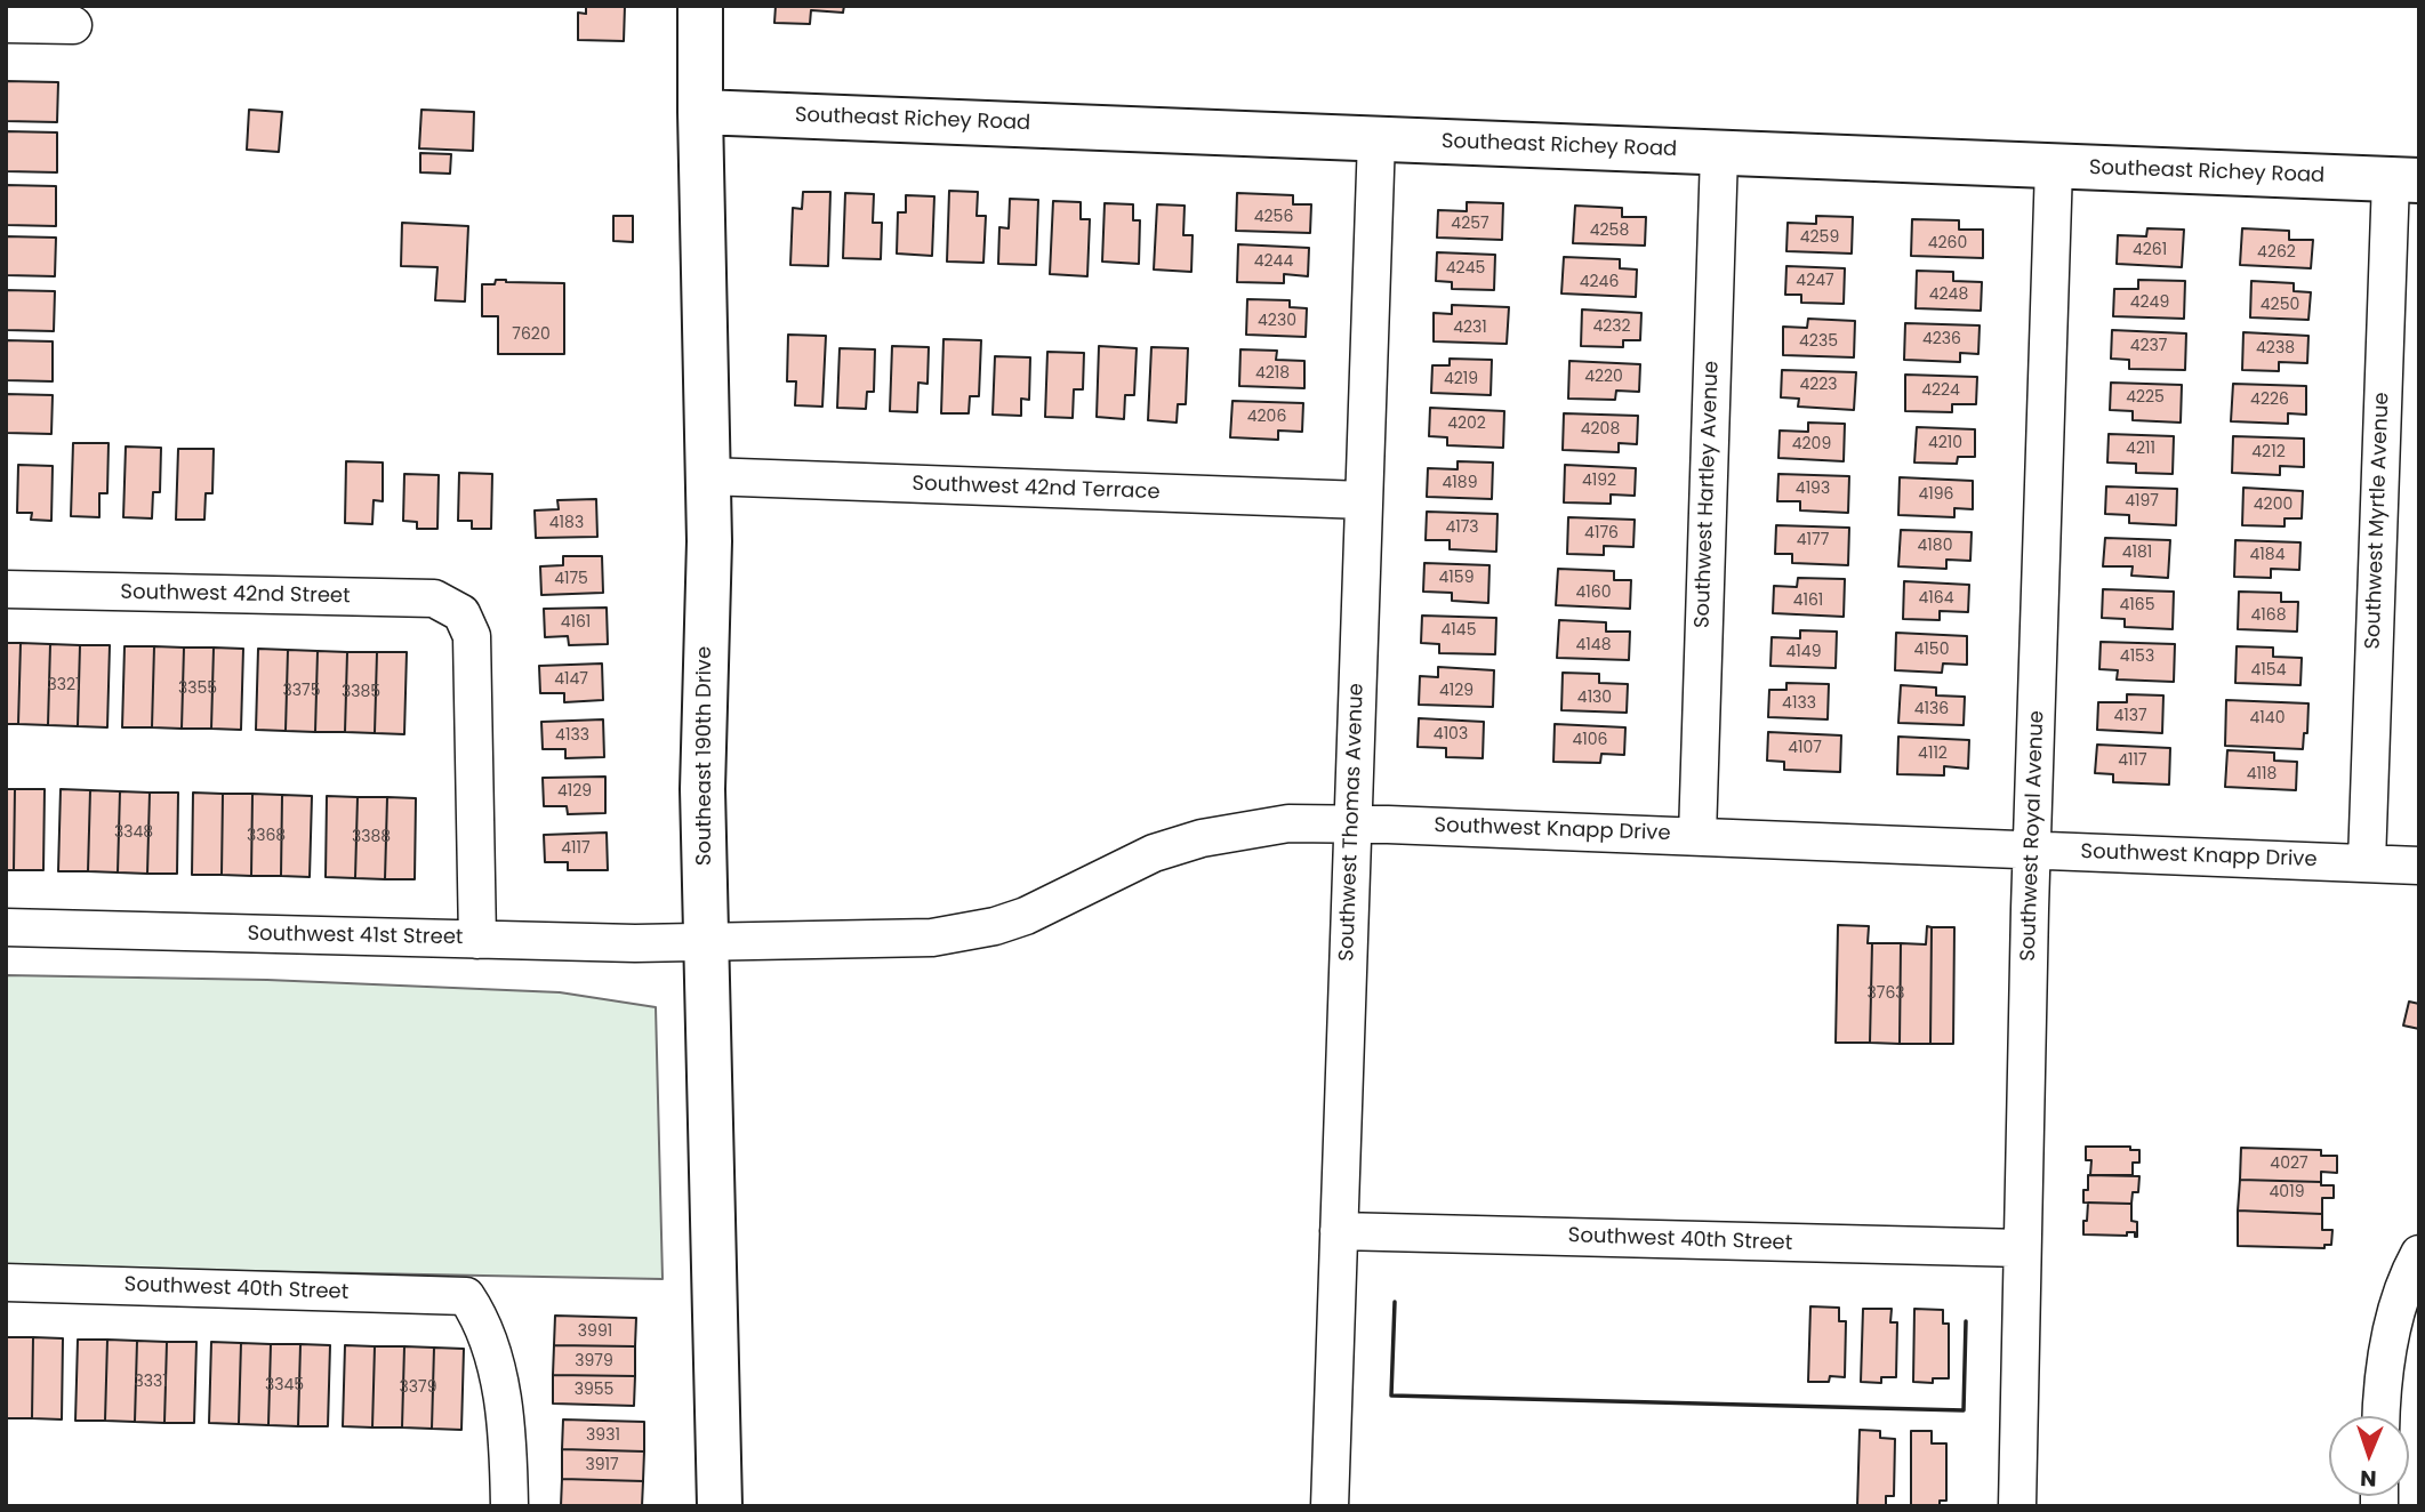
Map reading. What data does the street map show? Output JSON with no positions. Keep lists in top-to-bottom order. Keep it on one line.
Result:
{"streets":{"main road":["Southeast Richey Road","Southeast 190th Drive"],"street":["Southwest 42nd Terrace","Southwest Hartley Avenue","Southwest Myrtle Avenue","Southwest 42nd Street","Southwest Thomas Avenue","Southwest Knapp Drive","Southwest Royal Avenue","Southwest 41st Street","Southwest 40th Street"]},"crossings":[["Southeast Richey Road","Southwest Hartley Avenue"],["Southeast Richey Road","Southwest Myrtle Avenue"],["Southeast Richey Road","Southeast 190th Drive"],["Southeast Richey Road","Southwest Thomas Avenue"],["Southeast Richey Road","Southwest Royal Avenue"],["Southwest 42nd Terrace","Southeast 190th Drive"],["Southwest 42nd Terrace","Southwest Thomas Avenue"],["Southwest Hartley Avenue","Southwest Knapp Drive"],["Southwest Myrtle Avenue","Southwest Knapp Drive"],["Southwest 42nd Street","Southwest 41st Street"],["Southeast 190th Drive","Southwest Knapp Drive"],["Southeast 190th Drive","Southwest 41st Street"],["Southwest Thomas Avenue","Southwest Knapp Drive"],["Southwest Thomas Avenue","Southwest 40th Street"],["Southwest Knapp Drive","Southwest Royal Avenue"],["Southwest Knapp Drive","Southwest 41st Street"],["Southwest Royal Avenue","Southwest 40th Street"]],"house_numbers":["4256","4257","4258","4259","4260","4261","4262","4244","4245","4247","4246","4248","4249","4250","4230","4232","4231","7620","4236","4235","4237","4238","4218","4220","4219","4223","4224","4225","4226","4206","4202","4208","4210","4209","4211","4212","4192","4189","4193","4196","4197","4200","4183","4173","4176","4177","4180","4181","4184","4159","4175","4160","4164","4161","4165","4168","4161","4145","4148","4150","4149","4153","4154","4147","3321","3355","3375","4129","3385","4130","4133","4136","4137","4140","4103","4133","4106","4107","4112","4117","4118","4129","3348","3368","3388","4117","3763","4027","4019","3991","3979","3331","3345","3379","3955","3931","3917"],"north":"bottom"}
